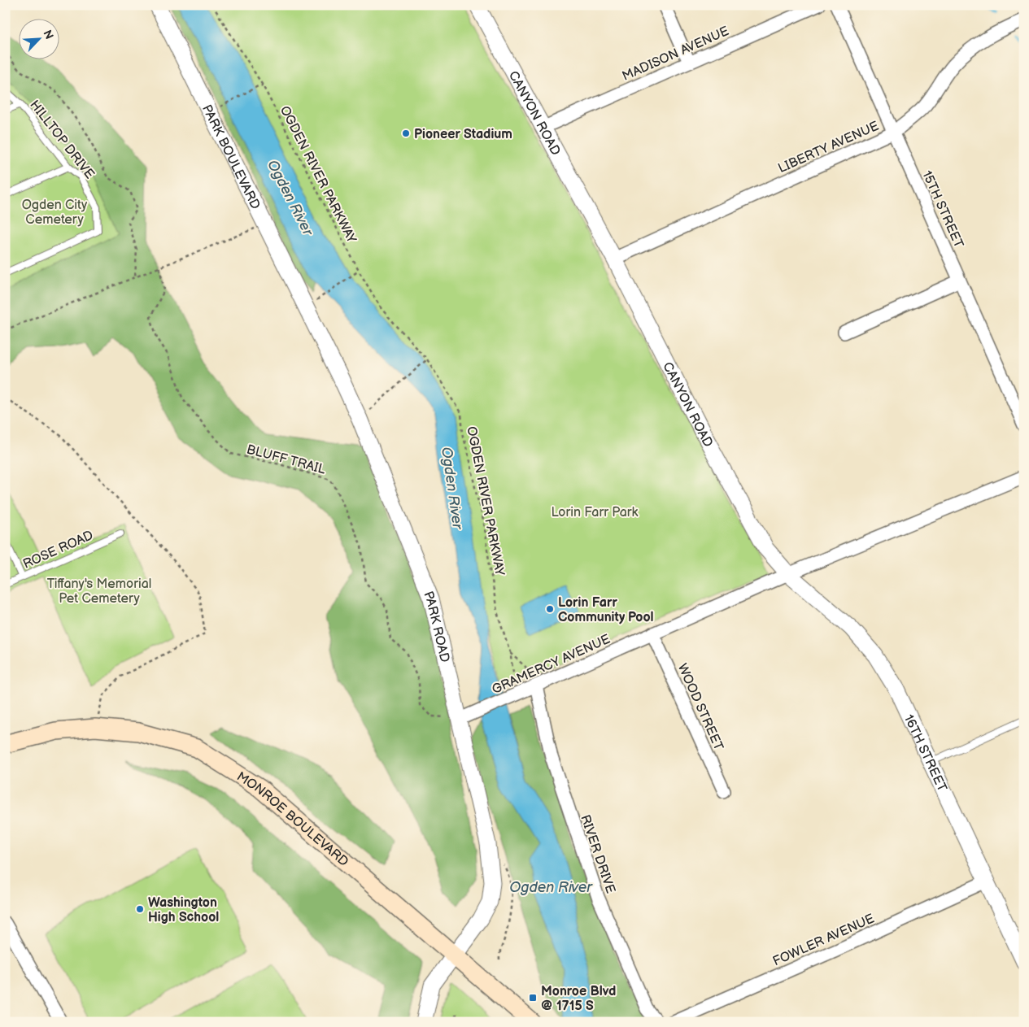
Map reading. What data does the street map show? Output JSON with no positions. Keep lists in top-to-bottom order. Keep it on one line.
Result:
{"streets":{"main road":["MONROE BOULEVARD"],"street":["MADISON AVENUE","CANYON ROAD","LIBERTY AVENUE","PARK BOULEVARD","15TH STREET","PARK ROAD","GRAMERCY AVENUE","WOOD STREET","16TH STREET","RIVER DRIVE","FOWLER AVENUE"],"lane":["HILLTOP DRIVE","ROSE ROAD"],"path":["OGDEN RIVER PARKWAY","BLUFF TRAIL"]},"crossings":[["MADISON AVENUE","CANYON ROAD"],["CANYON ROAD","LIBERTY AVENUE"],["CANYON ROAD","GRAMERCY AVENUE"],["CANYON ROAD","16TH STREET"],["LIBERTY AVENUE","15TH STREET"],["PARK BOULEVARD","PARK ROAD"],["BLUFF TRAIL","PARK ROAD"],["BLUFF TRAIL","GRAMERCY AVENUE"],["PARK ROAD","GRAMERCY AVENUE"],["PARK ROAD","MONROE BOULEVARD"],["GRAMERCY AVENUE","WOOD STREET"],["GRAMERCY AVENUE","16TH STREET"],["GRAMERCY AVENUE","RIVER DRIVE"],["16TH STREET","FOWLER AVENUE"]],"water":["Ogden River"],"parks":["Ogden City Cemetery","Lorin Farr Park","Tiffany's Memorial Pet Cemetery"],"places":{"other":["Pioneer Stadium","Lorin Farr Community Pool","Washington High School"],"transit":["Monroe Blvd @ 1715 S"]},"north":"top right"}
